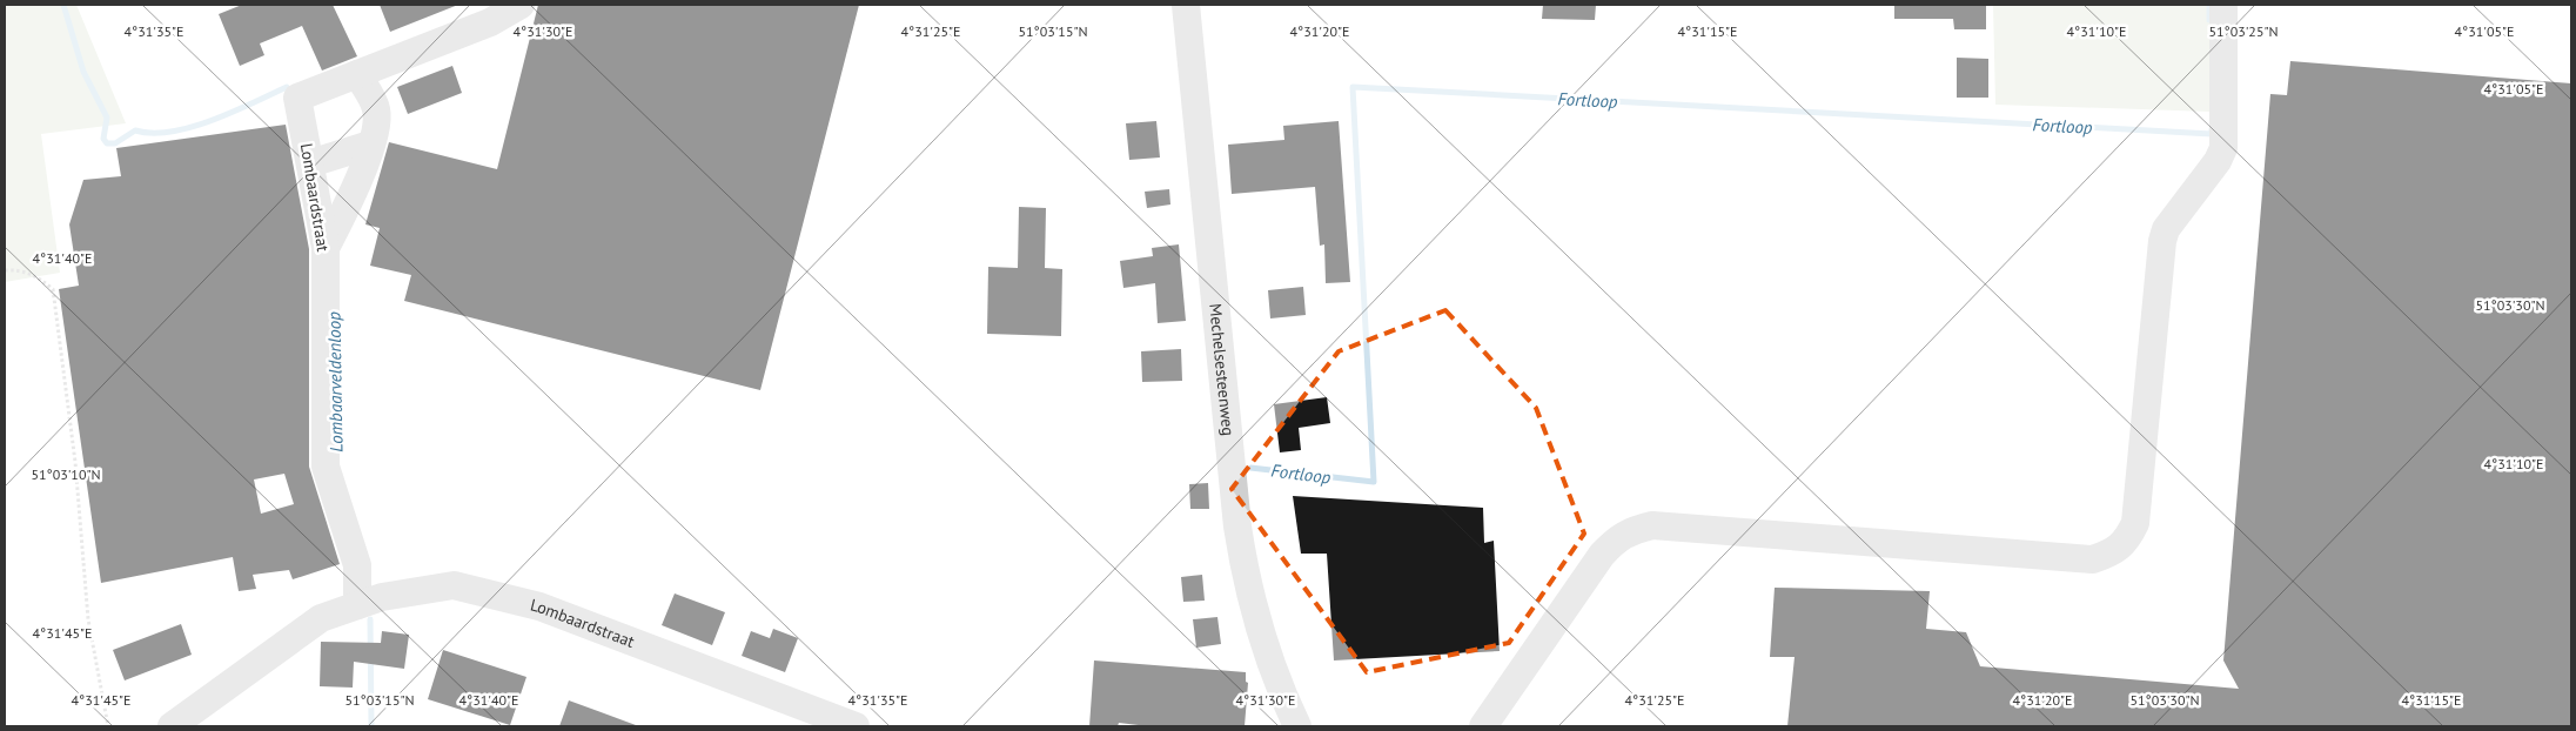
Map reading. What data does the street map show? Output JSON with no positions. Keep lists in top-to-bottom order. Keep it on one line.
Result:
{"streets":{"street":["Lombaardstraat","Mechelsesteenweg"]},"water":["Fortloop","Lombaarveldenloop"],"coordinates":["4°31'35\"E","4°31'30\"E","4°31'20\"E","4°31'15\"E","4°31'10\"E","4°31'25\"E","4°31'05\"E","51°03'15\"N","51°03'25\"N","4°31'40\"E","51°03'30\"N","51°03'10\"N","4°31'45\"E"]}
